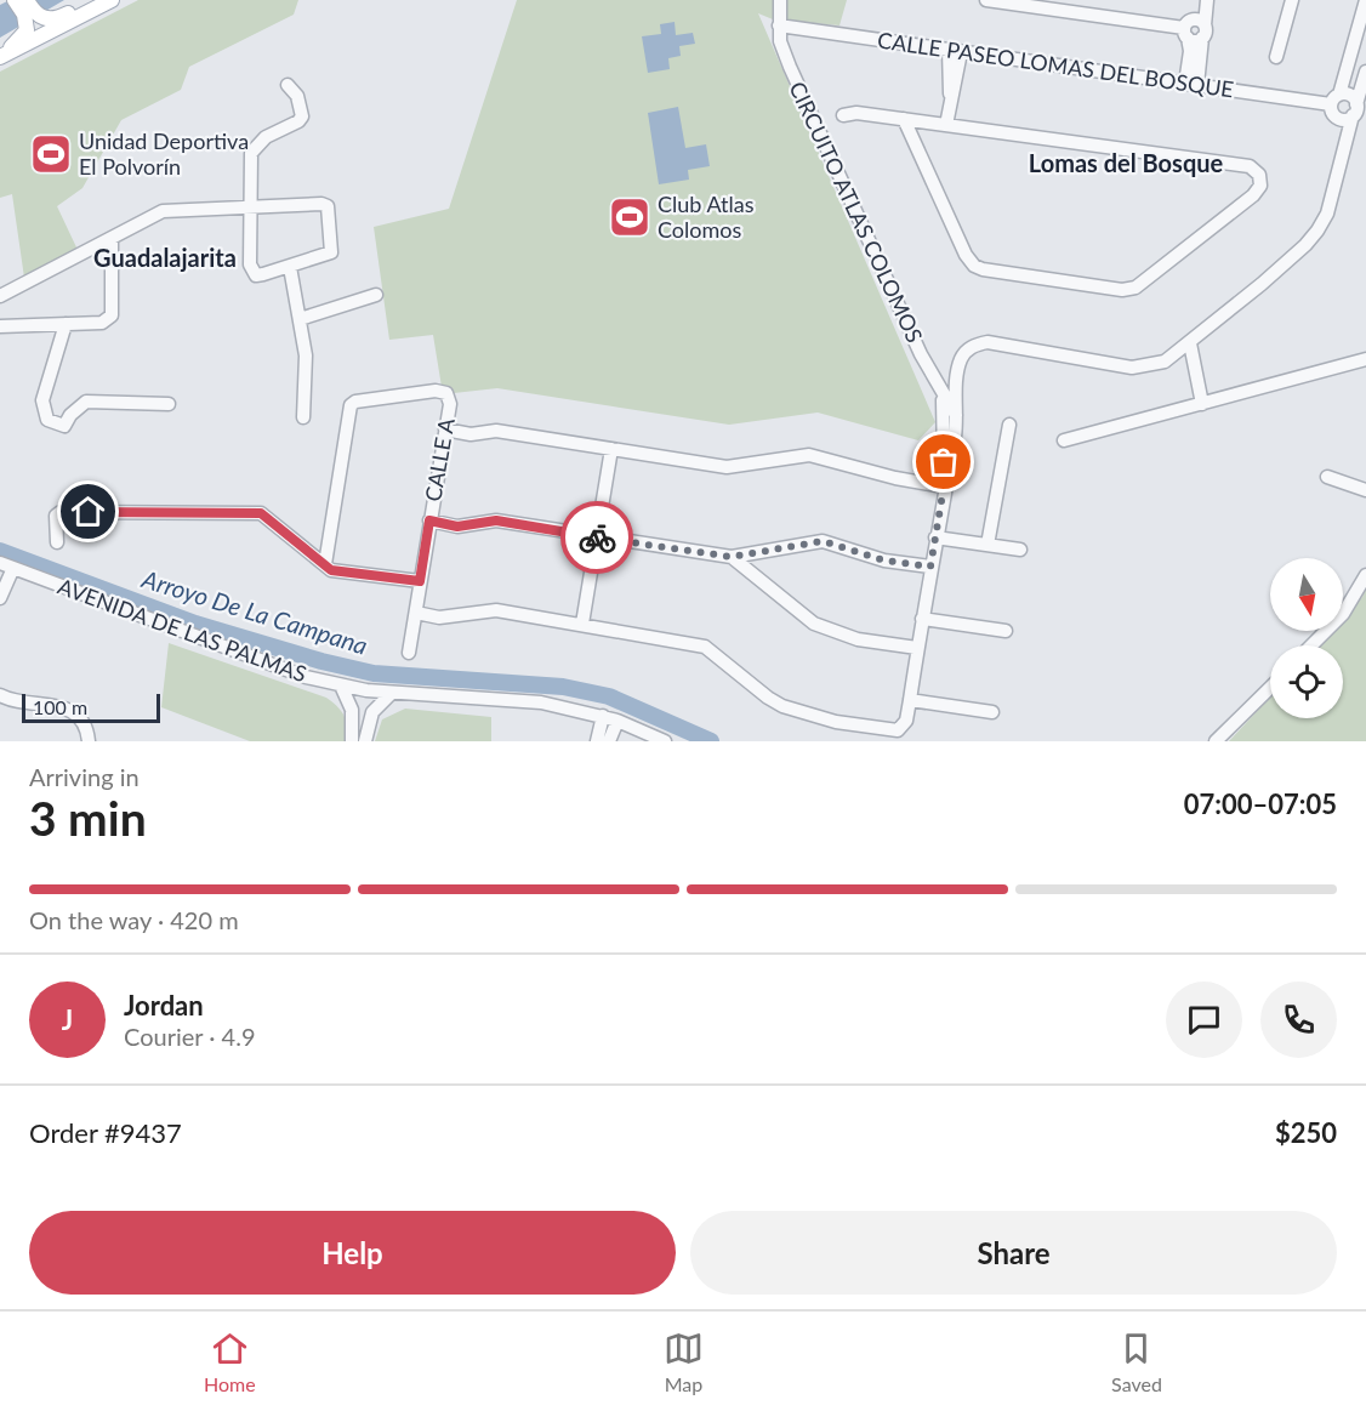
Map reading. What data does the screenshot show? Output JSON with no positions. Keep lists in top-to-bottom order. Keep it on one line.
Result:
{"streets":{"street":["CALLE PASEO LOMAS DEL BOSQUE","CIRCUITO ATLAS COLOMOS","CALLE A","AVENIDA DE LAS PALMAS"]},"crossings":[["CALLE PASEO LOMAS DEL BOSQUE","CIRCUITO ATLAS COLOMOS"]],"districts":["Lomas del Bosque","Guadalajarita"],"water":["Arroyo De La Campana"],"places":{"sports":["Unidad Deportiva El Polvorín","Club Atlas Colomos"]},"scale_bar":"100 m","north":"bottom","page":{"scale":"100 m","heading":["3 min","Arriving in","07:00–07:05"],"panel":["Jordan","Courier · 4.9","Order #9437","$250"],"bar":"On the way · 420 m","round":"J","buttons":["Help","Share"],"tabs":["Home","Map","Saved"]}}
